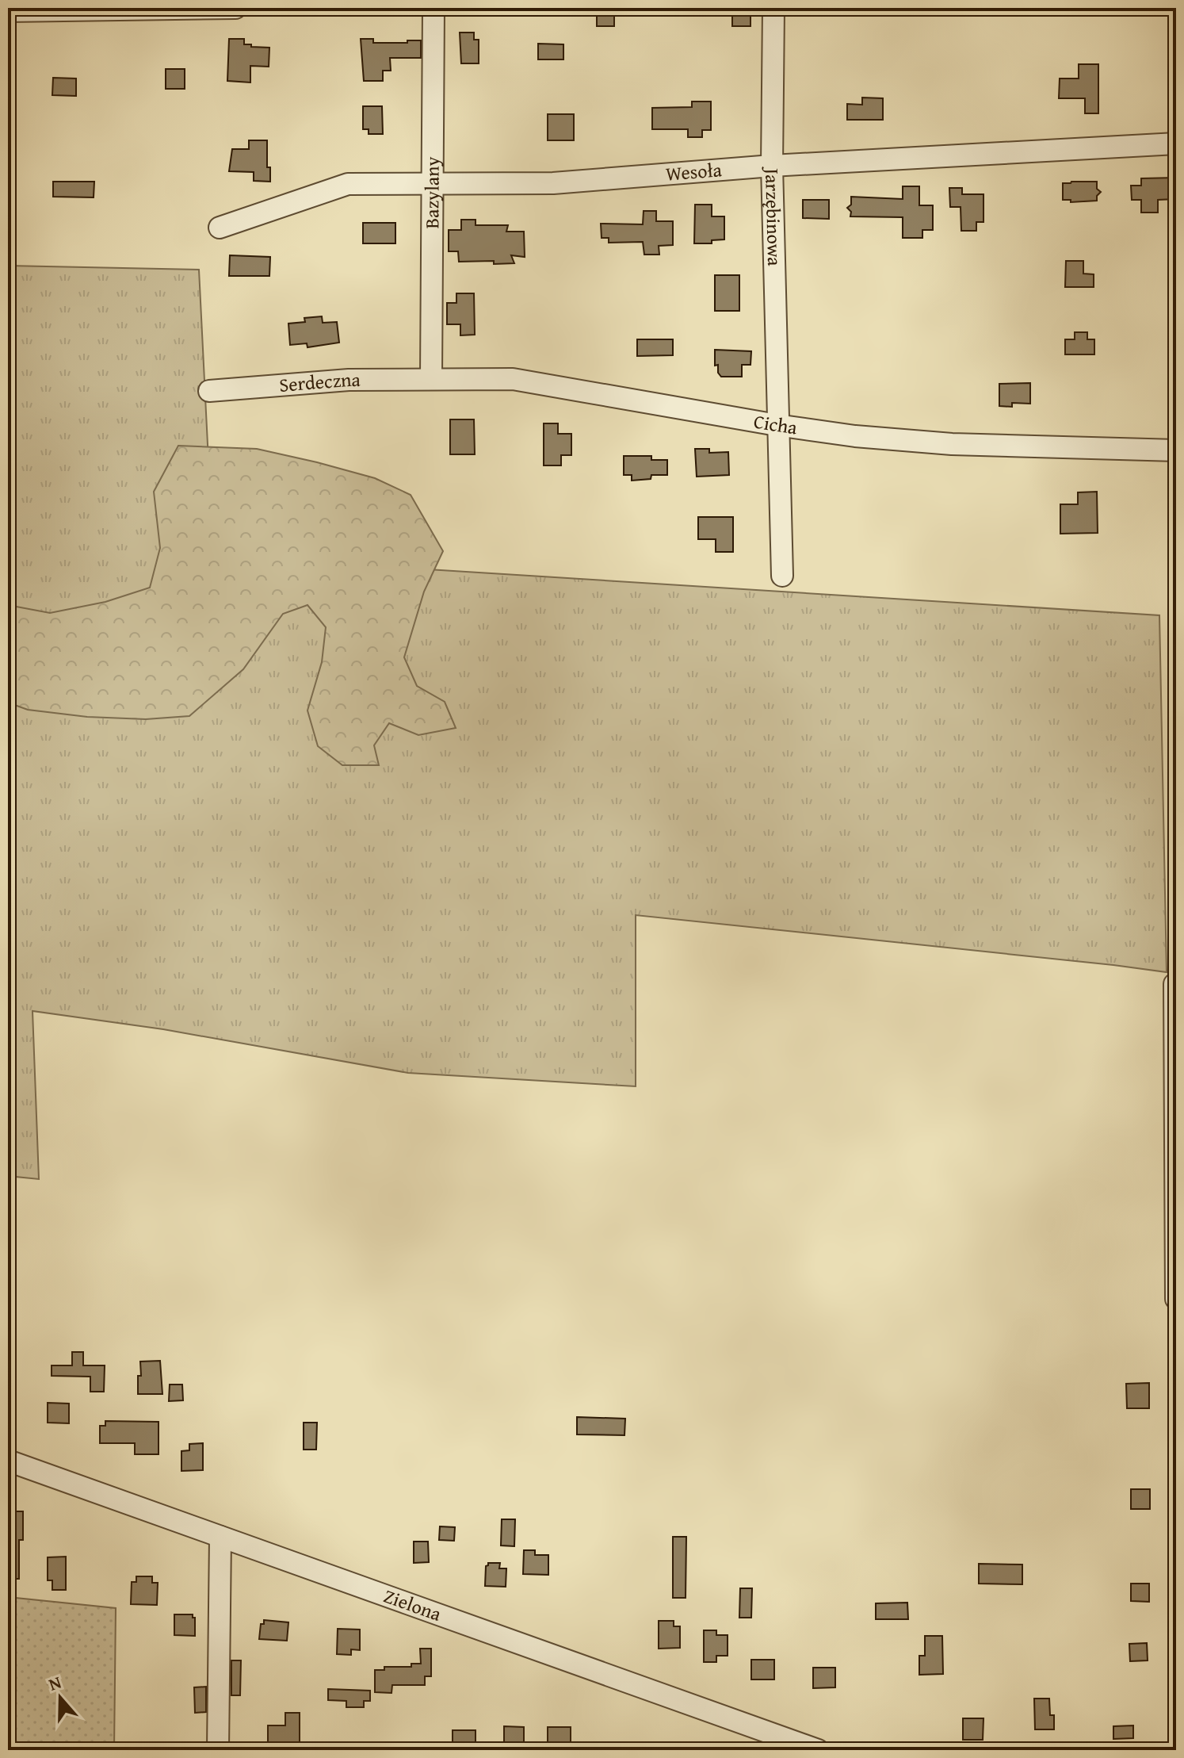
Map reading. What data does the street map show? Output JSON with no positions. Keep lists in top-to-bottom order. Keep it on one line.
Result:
{"streets":{"street":["Wesoła","Bazylany","Jarzębinowa","Serdeczna","Cicha","Zielona"]},"crossings":[["Wesoła","Bazylany"],["Wesoła","Jarzębinowa"],["Bazylany","Serdeczna"],["Bazylany","Cicha"],["Jarzębinowa","Cicha"],["Serdeczna","Cicha"]],"north":"top"}
